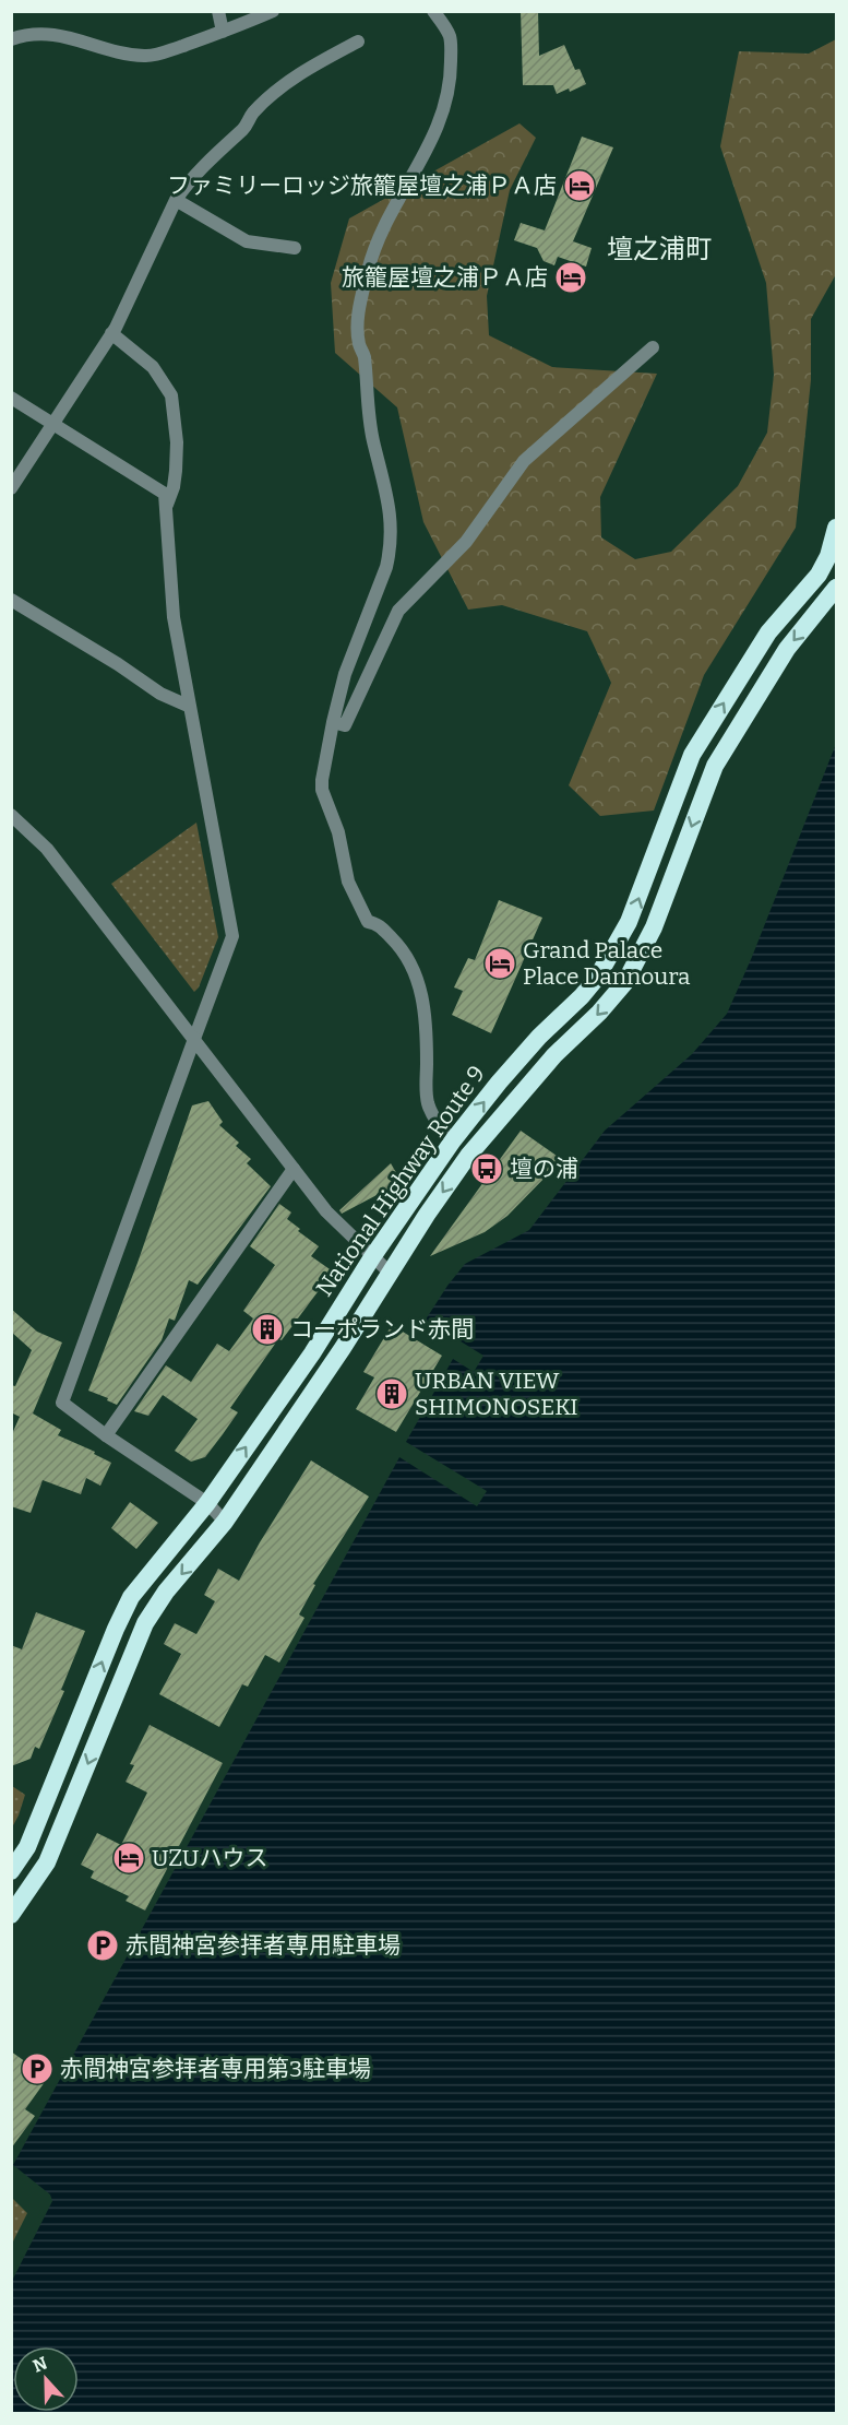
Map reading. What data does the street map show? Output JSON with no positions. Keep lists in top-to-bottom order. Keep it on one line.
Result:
{"streets":{"highway":["National Highway Route 9"]},"districts":["壇之浦町"],"places":{"hotel":["ファミリーロッジ旅籠屋壇之浦ＰＡ店","旅籠屋壇之浦ＰＡ店","Grand Palace Place Dannoura","UZUハウス"],"bus stop":["壇の浦"],"building":["コーポランド赤間","URBAN VIEW SHIMONOSEKI"],"parking":["赤間神宮参拝者専用駐車場","赤間神宮参拝者専用第3駐車場"]},"north":"top"}
